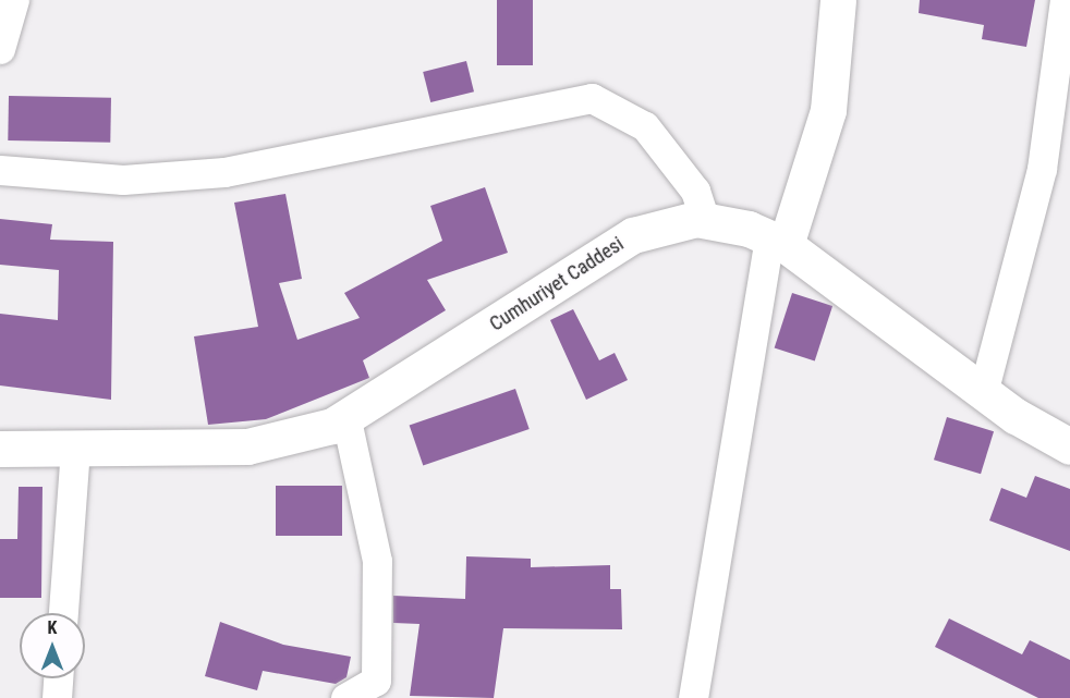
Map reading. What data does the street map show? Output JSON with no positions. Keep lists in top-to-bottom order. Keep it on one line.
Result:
{"streets":{"street":["Cumhuriyet Caddesi"]},"north":"top"}
